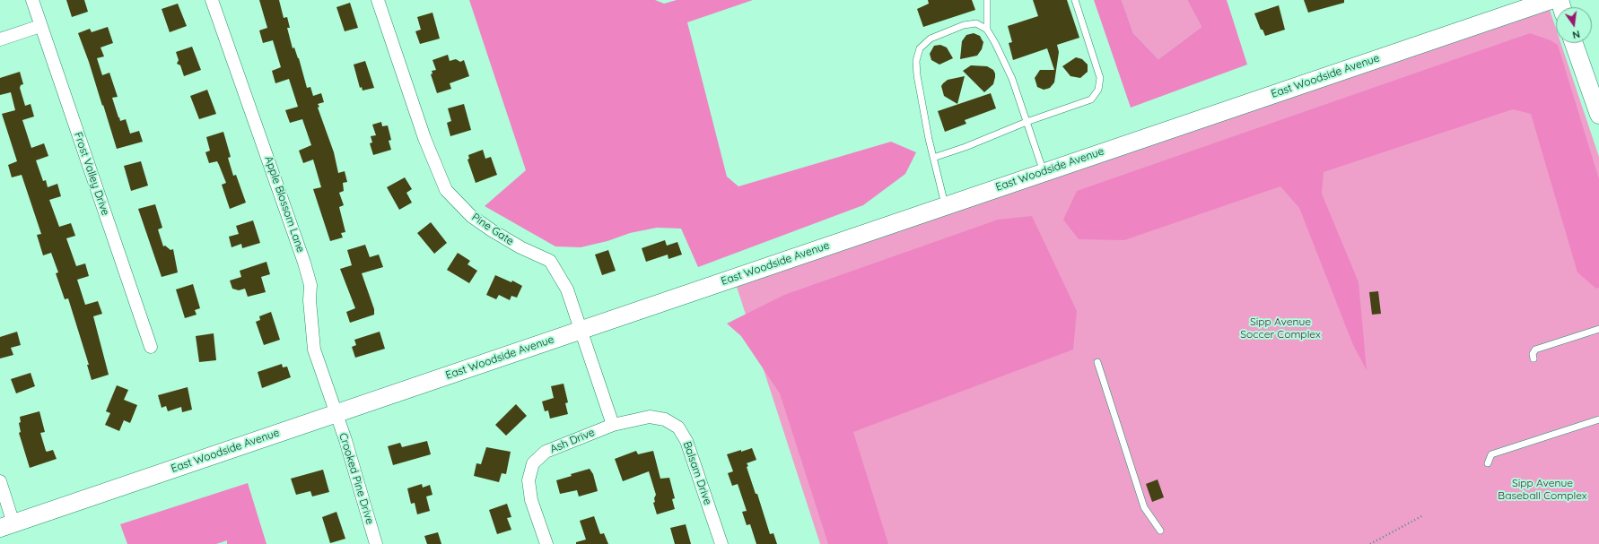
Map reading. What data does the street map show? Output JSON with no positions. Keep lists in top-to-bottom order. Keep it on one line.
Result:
{"streets":{"main road":["East Woodside Avenue"],"street":["Frost Valley Drive","Apple Blossom Lane","Pine Gate","Ash Drive","Balsam Drive","Crooked Pine Drive"]},"crossings":[["East Woodside Avenue","Apple Blossom Lane"],["East Woodside Avenue","Pine Gate"],["East Woodside Avenue","Crooked Pine Drive"],["Apple Blossom Lane","Crooked Pine Drive"],["Pine Gate","Ash Drive"],["Pine Gate","Balsam Drive"],["Ash Drive","Balsam Drive"]],"parks":["Sipp Avenue Soccer Complex","Sipp Avenue Baseball Complex"],"north":"bottom"}
